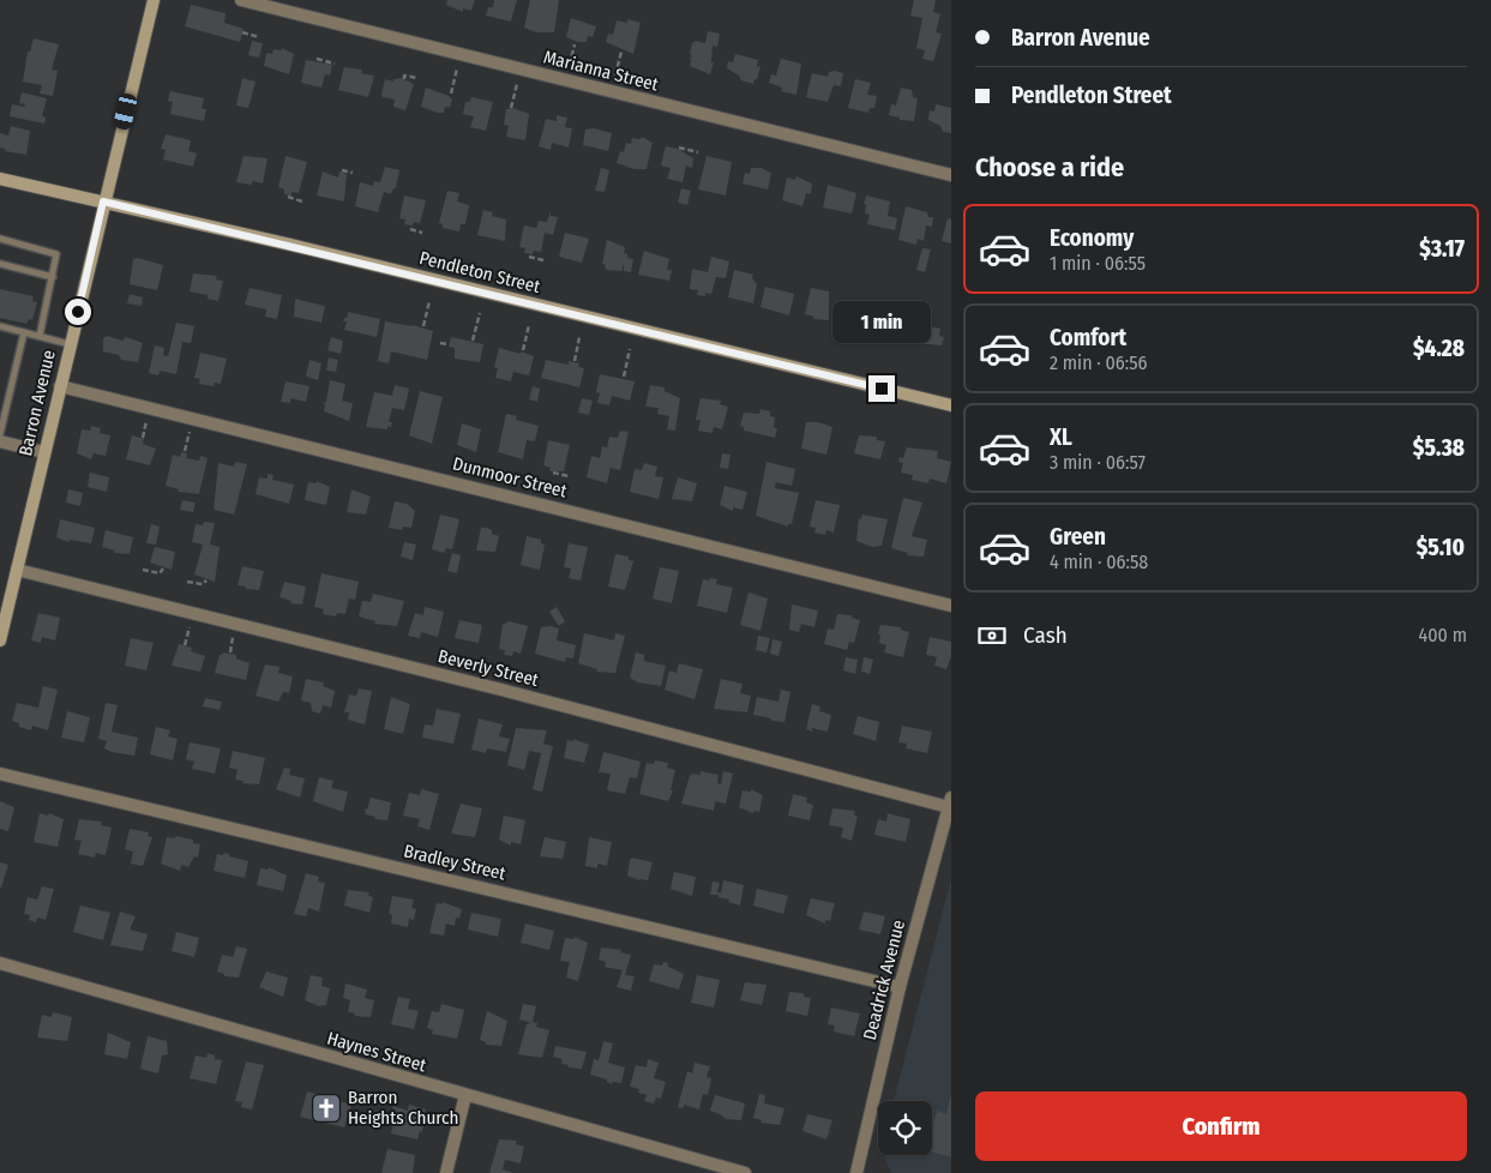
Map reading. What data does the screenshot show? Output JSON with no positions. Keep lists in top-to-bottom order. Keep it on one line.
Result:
{"streets":{"main road":["Pendleton Street","Barron Avenue"],"street":["Marianna Street","Dunmoor Street","Beverly Street","Bradley Street","Deadrick Avenue","Haynes Street"]},"crossings":[["Pendleton Street","Barron Avenue"],["Barron Avenue","Dunmoor Street"],["Barron Avenue","Beverly Street"],["Beverly Street","Deadrick Avenue"],["Bradley Street","Deadrick Avenue"]],"places":{"church":["Barron Heights Church"]},"page":{"banner":["Barron Avenue","Pendleton Street"],"heading":"Choose a ride","list":[{"name":"Economy","note":"1 min · 06:55","value":"$3.17"},{"name":"Comfort","note":"2 min · 06:56","value":"$4.28"},{"name":"XL","note":"3 min · 06:57","value":"$5.38"},{"name":"Green","note":"4 min · 06:58","value":"$5.10"}],"bubble":"1 min","pay":["Cash","400 m"],"buttons":"Confirm"}}
